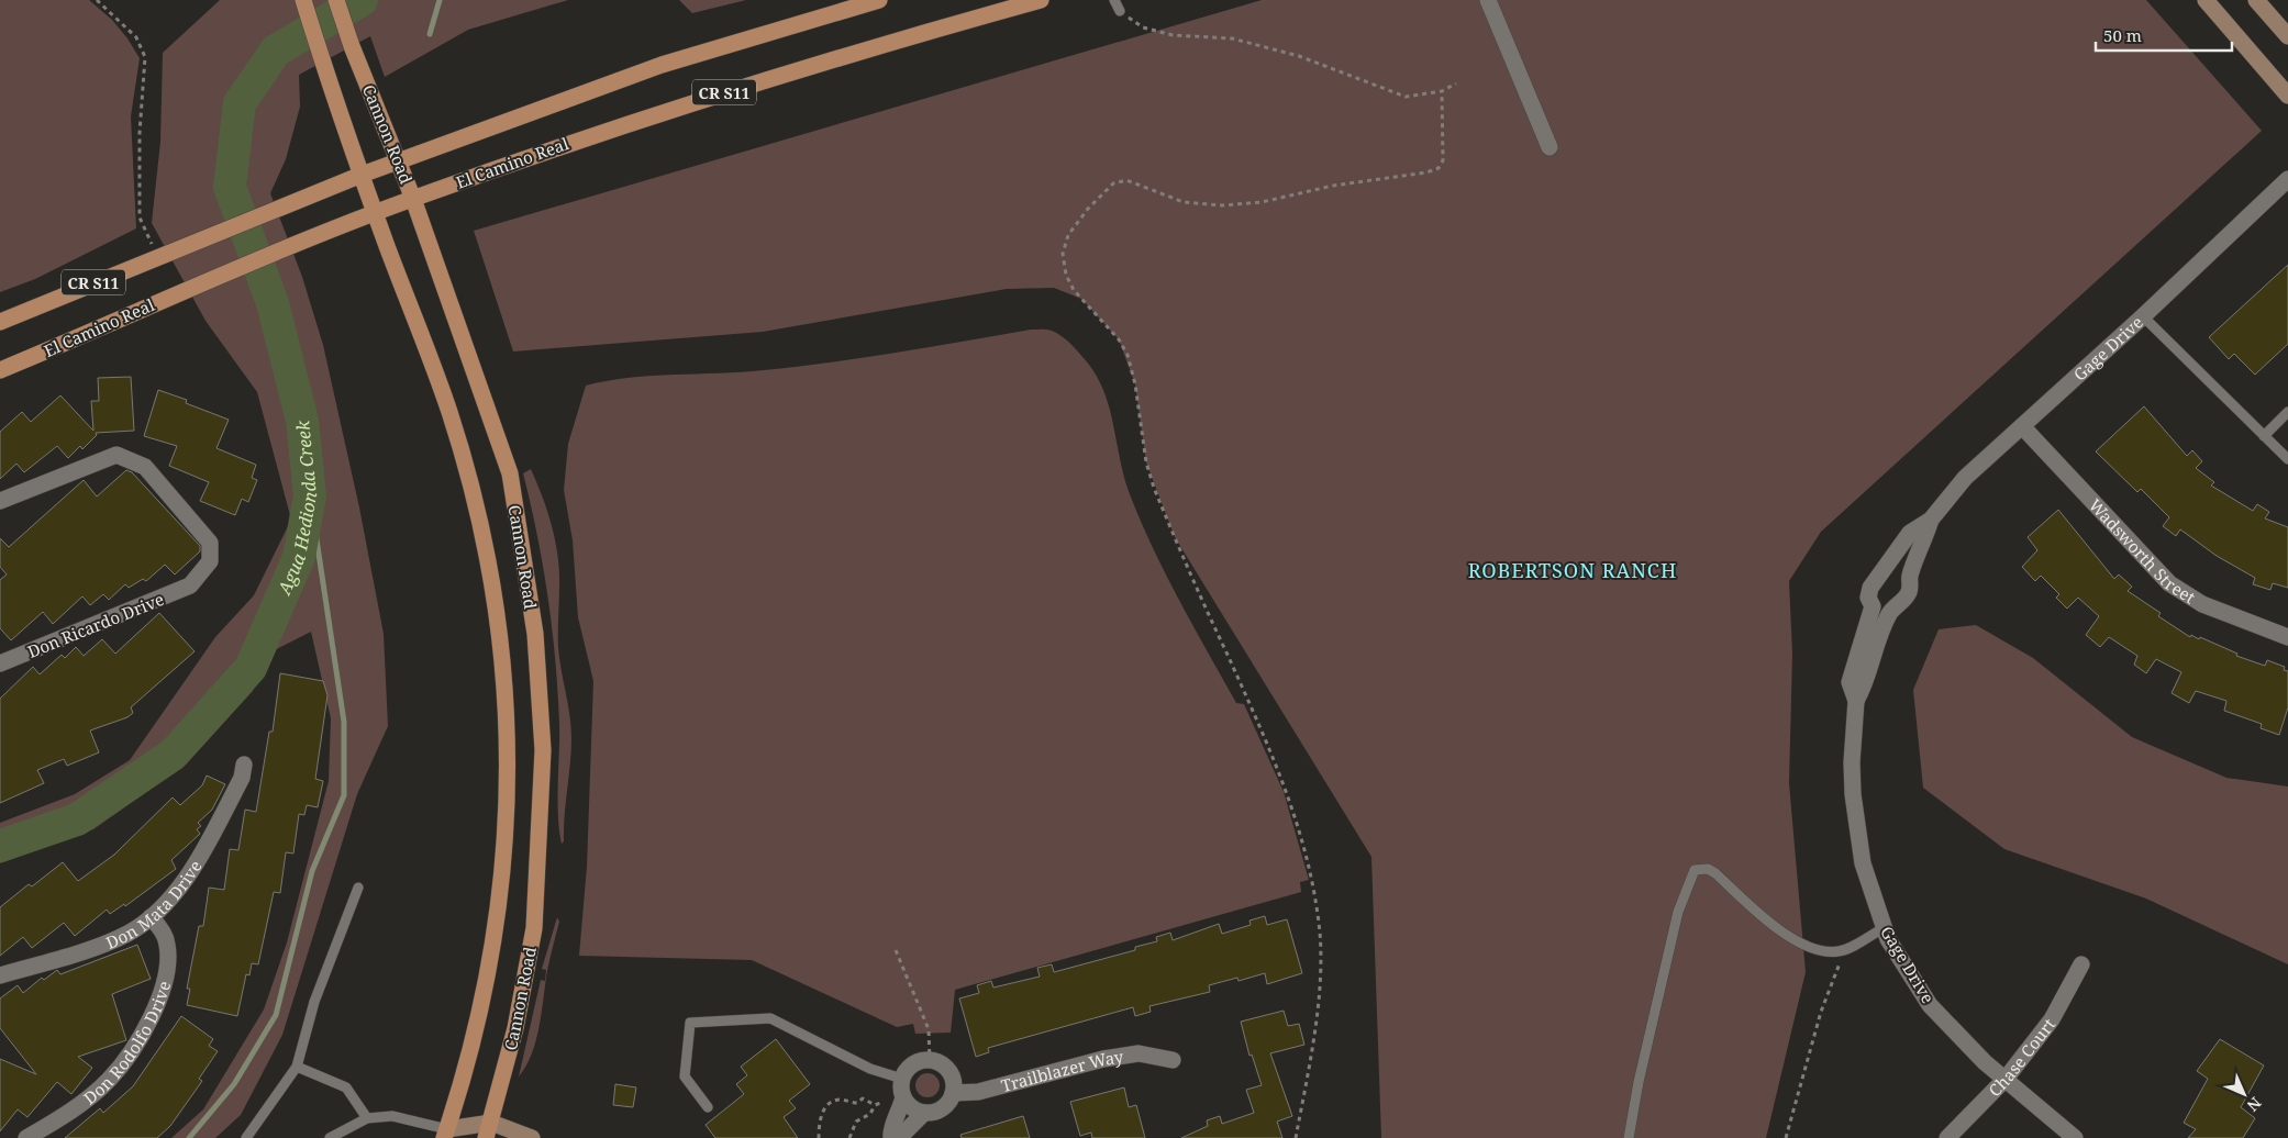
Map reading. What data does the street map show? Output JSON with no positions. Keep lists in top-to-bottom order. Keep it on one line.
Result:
{"streets":{"main road":["CR S11","Cannon Road","El Camino Real"],"street":["Gage Drive","Wadsworth Street","Don Ricardo Drive","Don Mata Drive","Don Rodolfo Drive","Chase Court","Trailblazer Way"]},"crossings":[["CR S11","Cannon Road"],["Cannon Road","El Camino Real"],["Gage Drive","Wadsworth Street"],["Gage Drive","Chase Court"],["Don Mata Drive","Don Rodolfo Drive"]],"districts":["ROBERTSON RANCH"],"water":["Agua Hedionda Creek"],"scale_bar":"50 m","north":"bottom right"}
